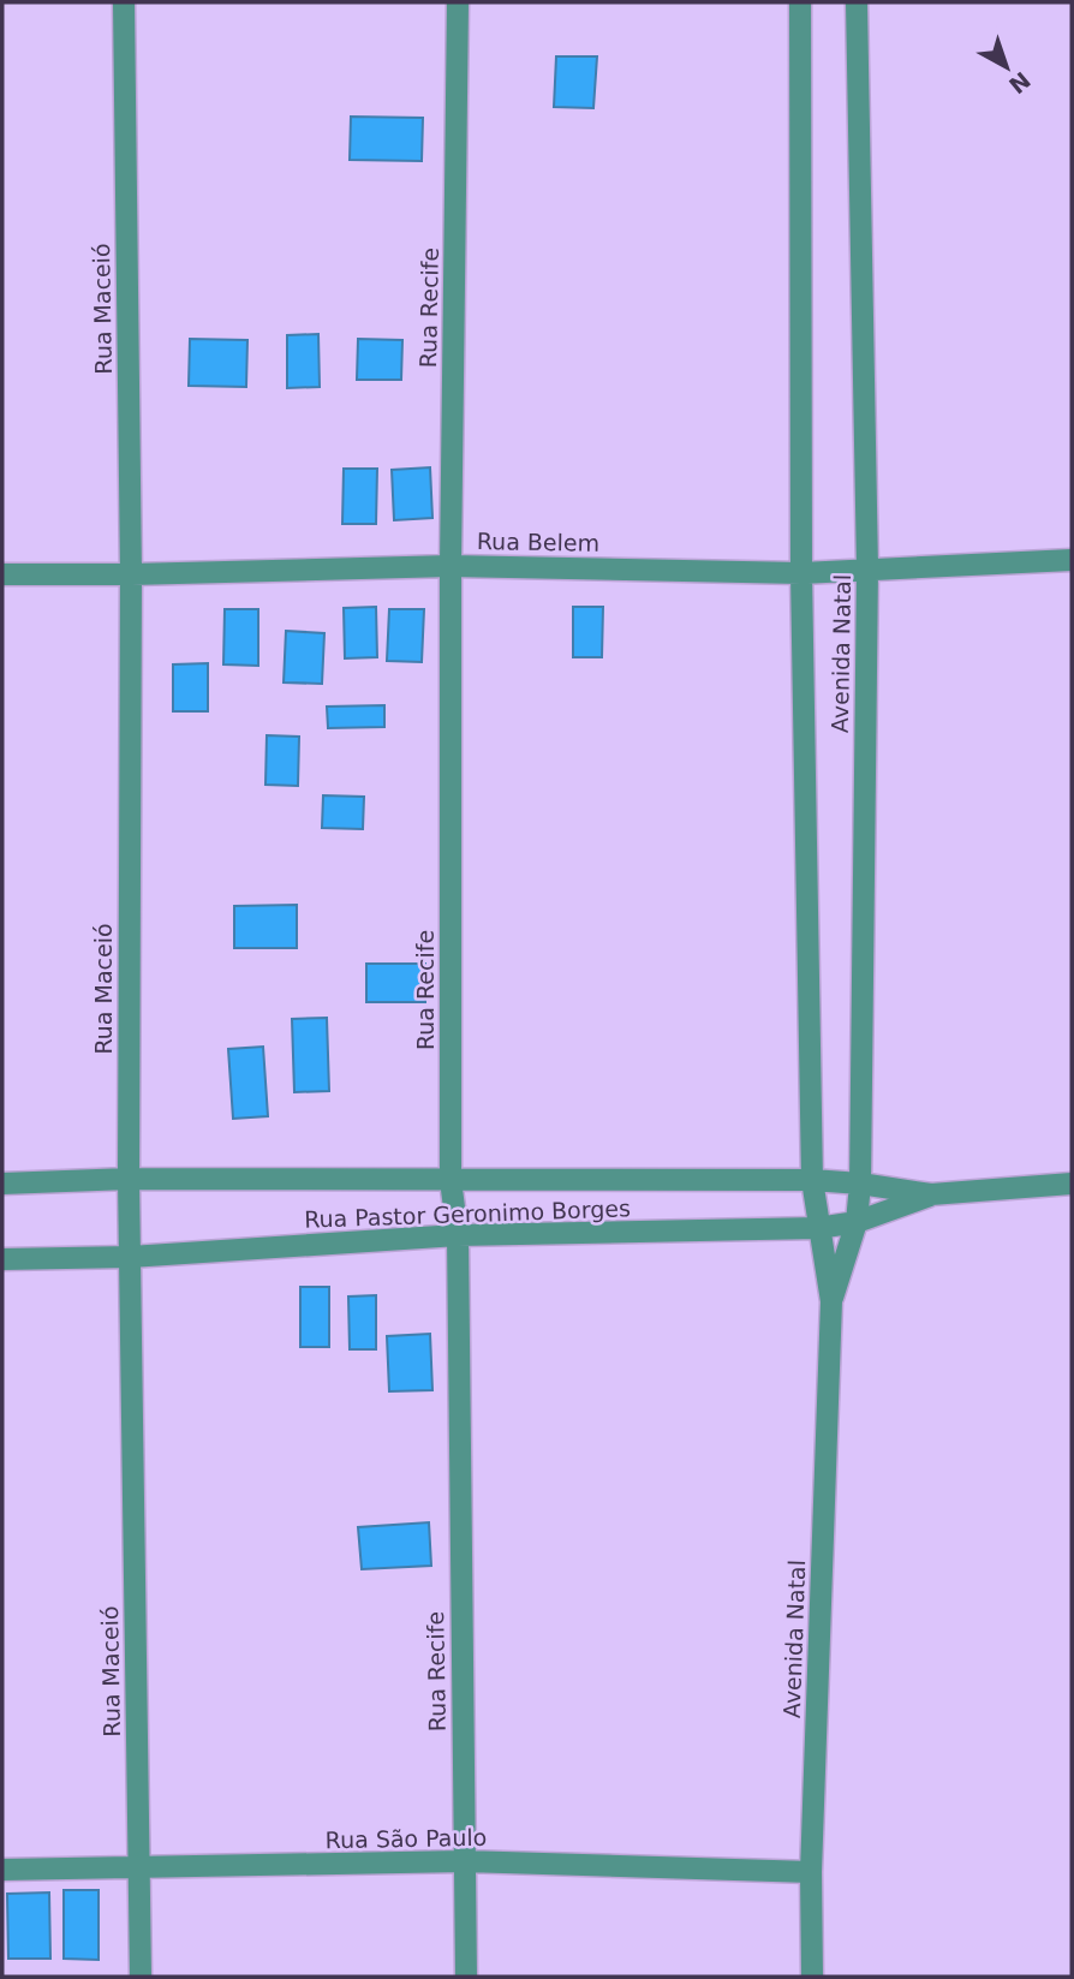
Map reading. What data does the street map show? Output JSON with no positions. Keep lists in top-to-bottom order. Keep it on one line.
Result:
{"streets":{"street":["Rua Recife","Rua Maceió","Rua Belem","Avenida Natal","Rua Pastor Geronimo Borges","Rua São Paulo"]},"crossings":[["Rua Recife","Rua Belem"],["Rua Recife","Rua Pastor Geronimo Borges"],["Rua Recife","Rua São Paulo"],["Rua Maceió","Rua Belem"],["Rua Maceió","Rua Pastor Geronimo Borges"],["Rua Maceió","Rua São Paulo"],["Rua Belem","Avenida Natal"],["Avenida Natal","Rua Pastor Geronimo Borges"],["Avenida Natal","Rua São Paulo"]],"north":"bottom right"}
